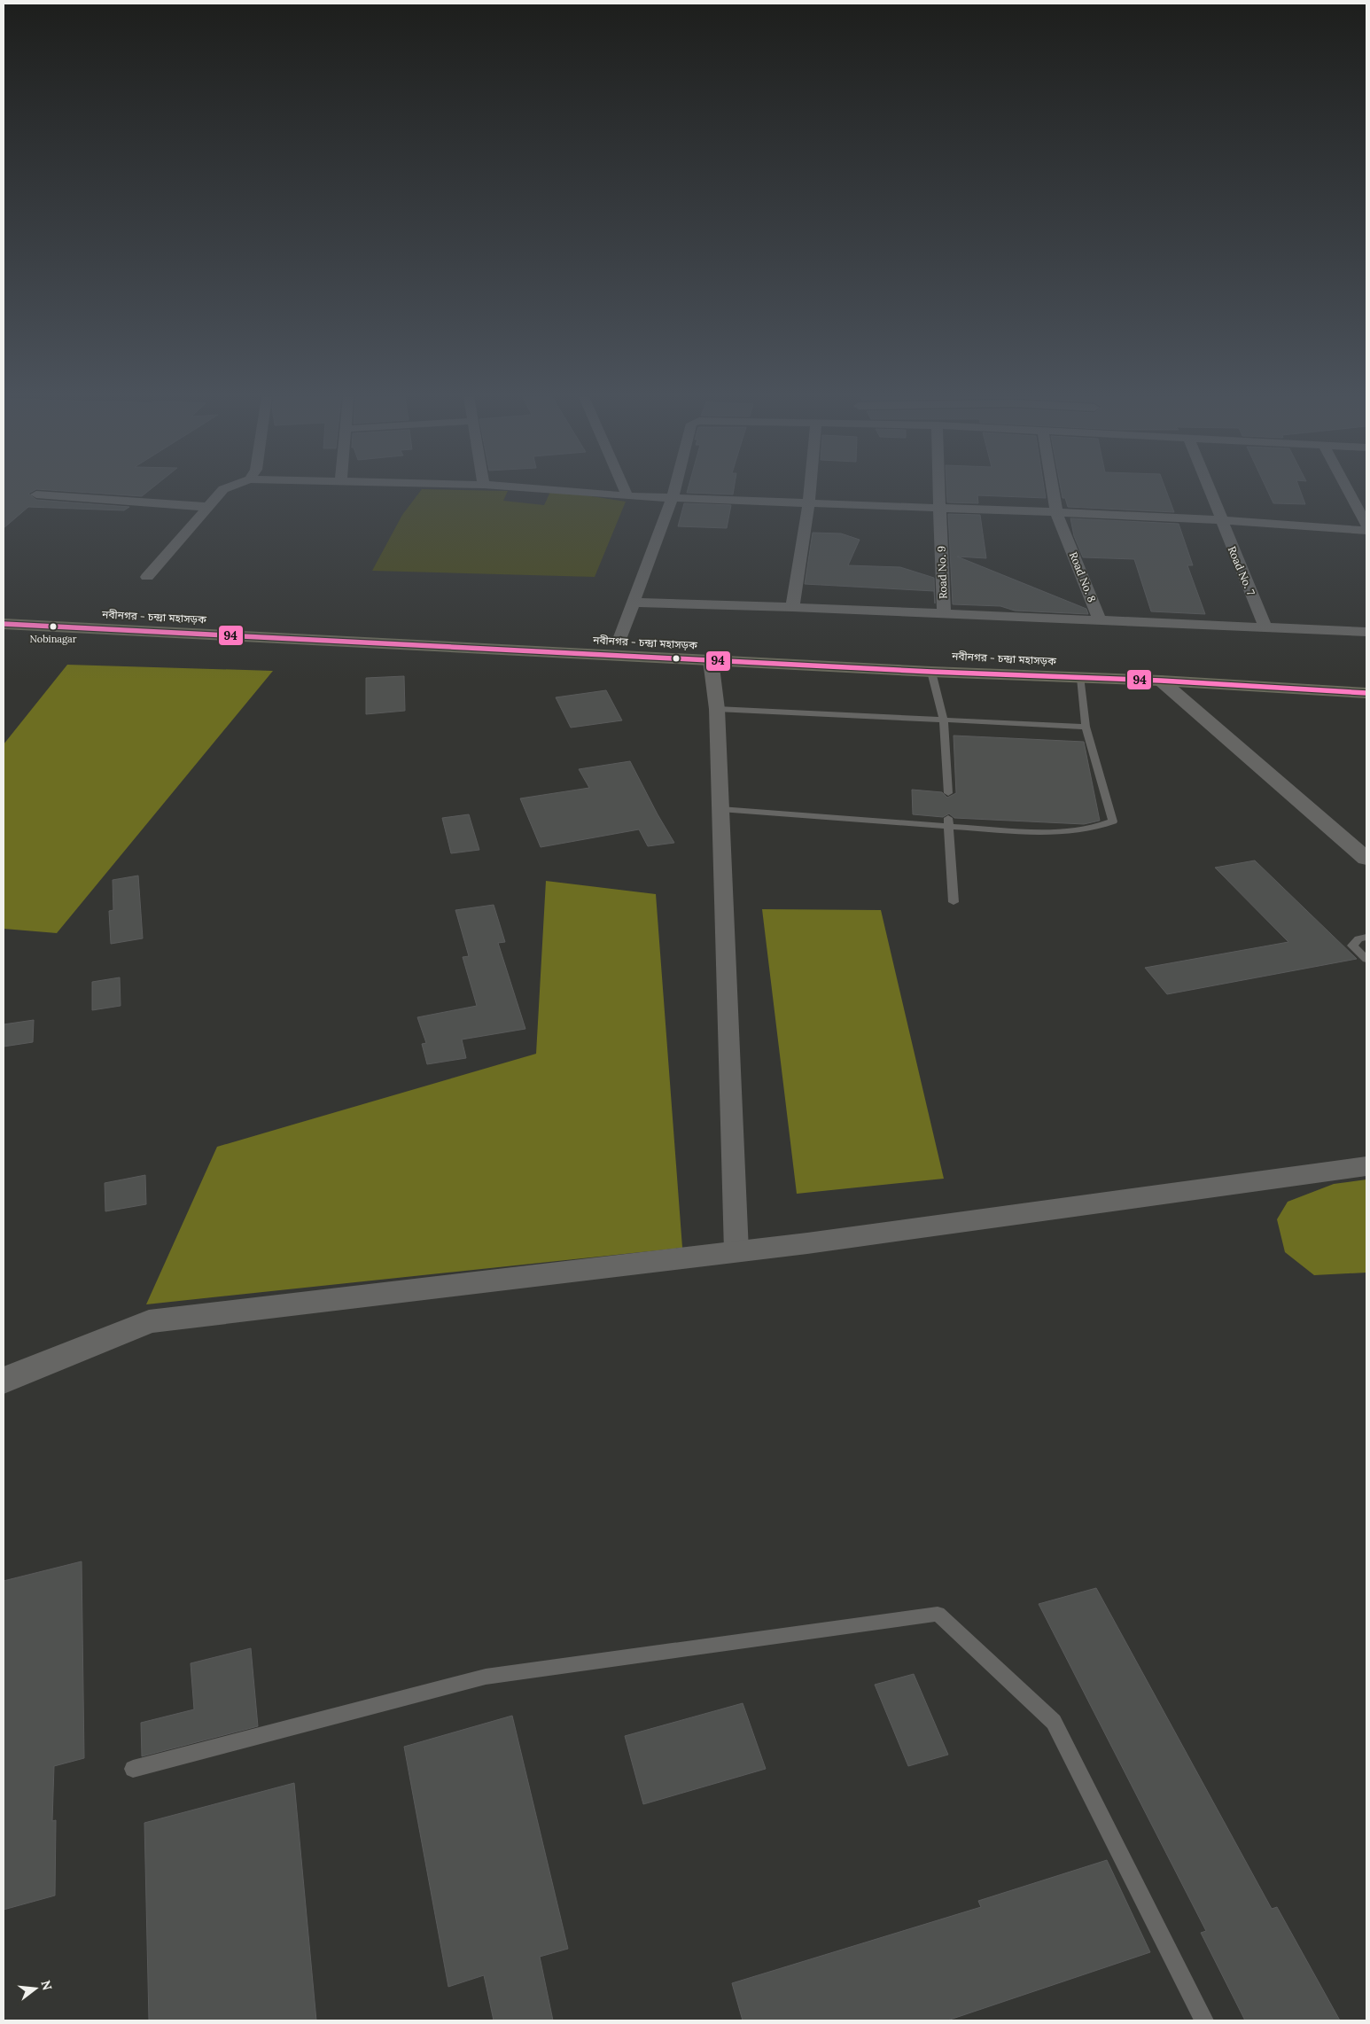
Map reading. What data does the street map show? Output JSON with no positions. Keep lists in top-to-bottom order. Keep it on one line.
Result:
{"streets":{"highway":["নবীনগর - চন্দ্রা মহাসড়ক"],"street":["Road No. 7","Road No. 9","Road No. 8"]},"places":["Nobinagar"],"lines":["transit line 94"],"north":"right"}
